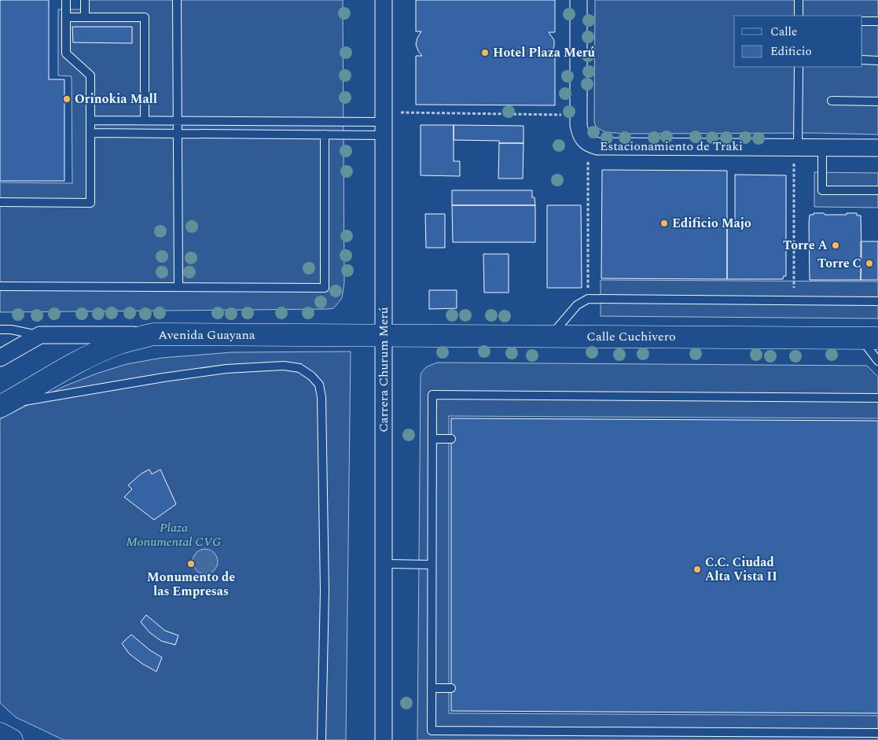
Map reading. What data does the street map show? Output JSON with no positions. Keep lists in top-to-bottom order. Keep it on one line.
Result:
{"streets":{"main road":["Avenida Guayana","Calle Cuchivero"],"street":["Estacionamiento de Traki","Carrera Churum Merú"]},"crossings":[["Avenida Guayana","Calle Cuchivero"],["Avenida Guayana","Carrera Churum Merú"],["Calle Cuchivero","Carrera Churum Merú"]],"parks":["Plaza Monumental CVG"],"places":["Hotel Plaza Merú","Orinokia Mall","Edificio Majo","Torre A","Torre C","Monumento de las Empresas","C.C. Ciudad Alta Vista II"],"legend":["Calle","Edificio"]}
